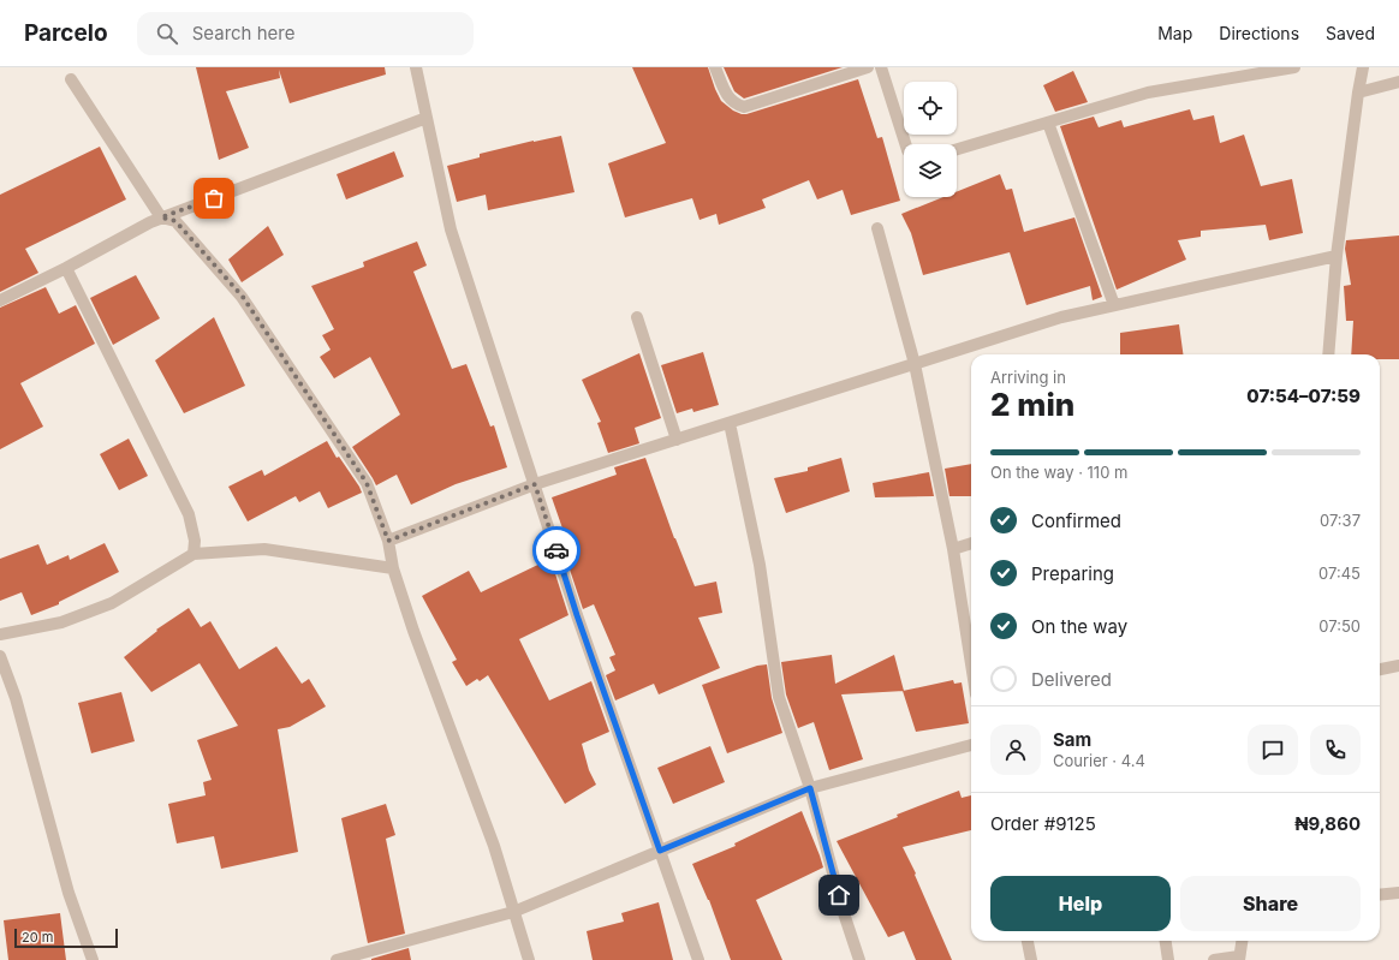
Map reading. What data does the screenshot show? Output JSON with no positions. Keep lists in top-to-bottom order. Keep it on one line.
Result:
{"scale_bar":"20 m","page":{"header":"Parcelo","search":"Search here","nav":["Map","Directions","Saved"],"heading":["2 min","Arriving in","07:54–07:59"],"panel":["Sam","Courier · 4.4","Order #9125","₦9,860"],"bar":"On the way · 110 m","list":[["Confirmed","07:37"],["Preparing","07:45"],["On the way","07:50"],"Delivered"],"buttons":["Help","Share"],"scale":"20 m"}}
